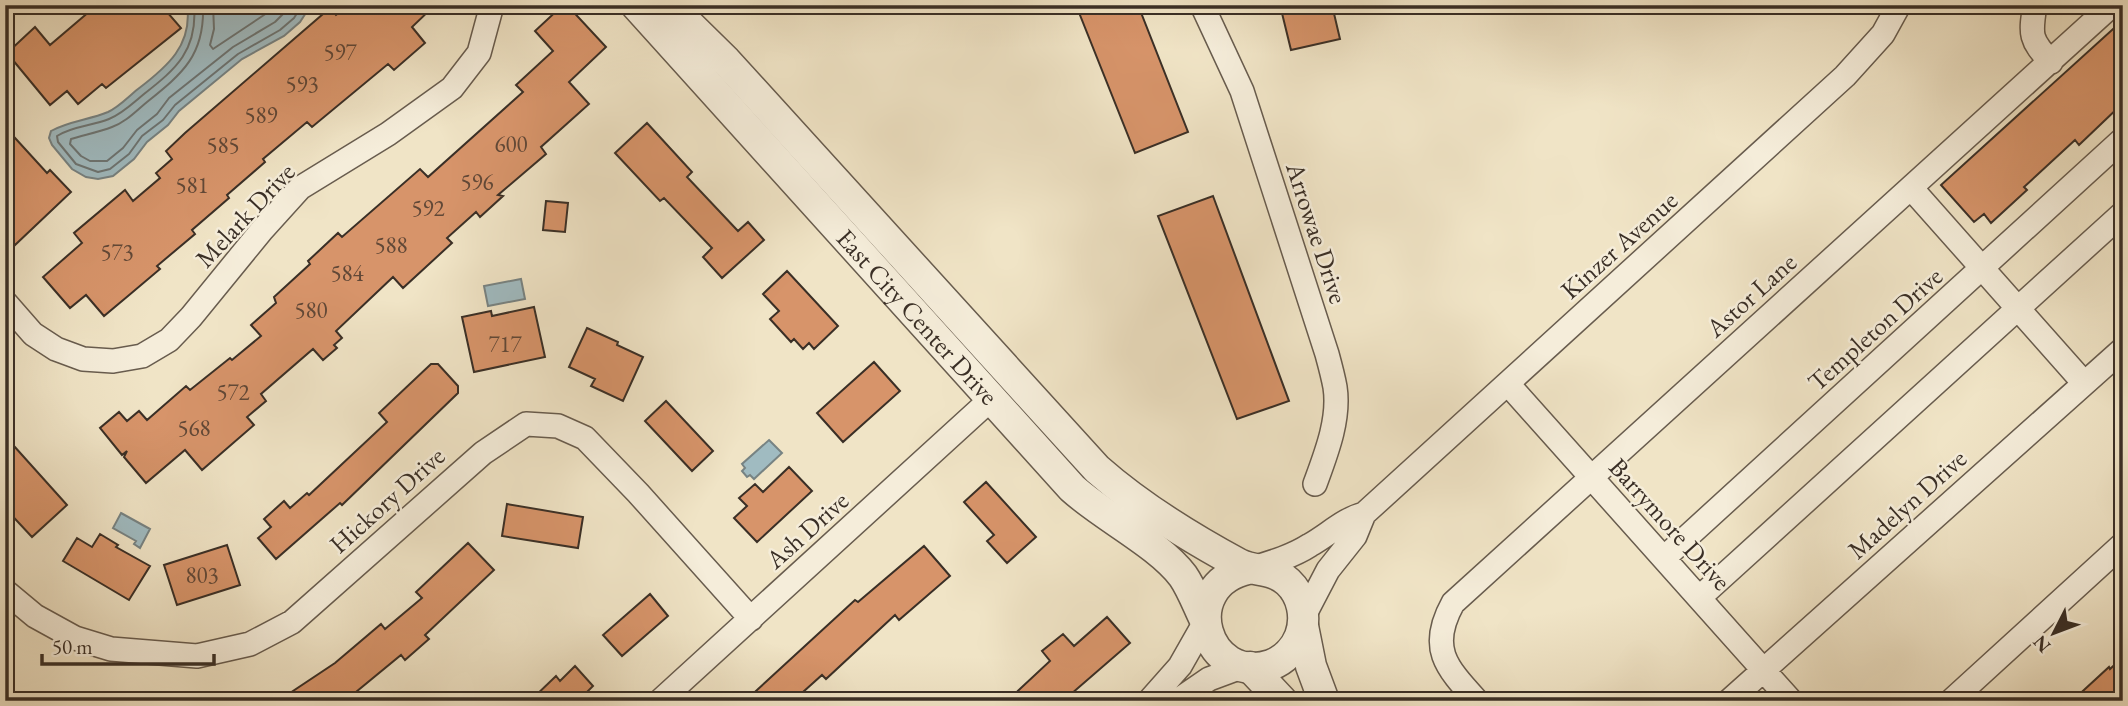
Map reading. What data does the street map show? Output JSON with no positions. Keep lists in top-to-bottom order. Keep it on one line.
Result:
{"streets":{"street":["Melark Drive","Arrowae Drive","Kinzer Avenue","Astor Lane","East City Center Drive","Templeton Drive","Hickory Drive","Madelyn Drive","Barrymore Drive","Ash Drive"]},"crossings":[["Kinzer Avenue","East City Center Drive"],["Kinzer Avenue","Barrymore Drive"],["Astor Lane","Barrymore Drive"],["East City Center Drive","Ash Drive"],["Templeton Drive","Barrymore Drive"],["Hickory Drive","Ash Drive"],["Madelyn Drive","Barrymore Drive"]],"house_numbers":["597","593","589","600","585","596","581","592","588","573","584","580","717","572","568","803"],"scale_bar":"50 m","north":"bottom left"}
